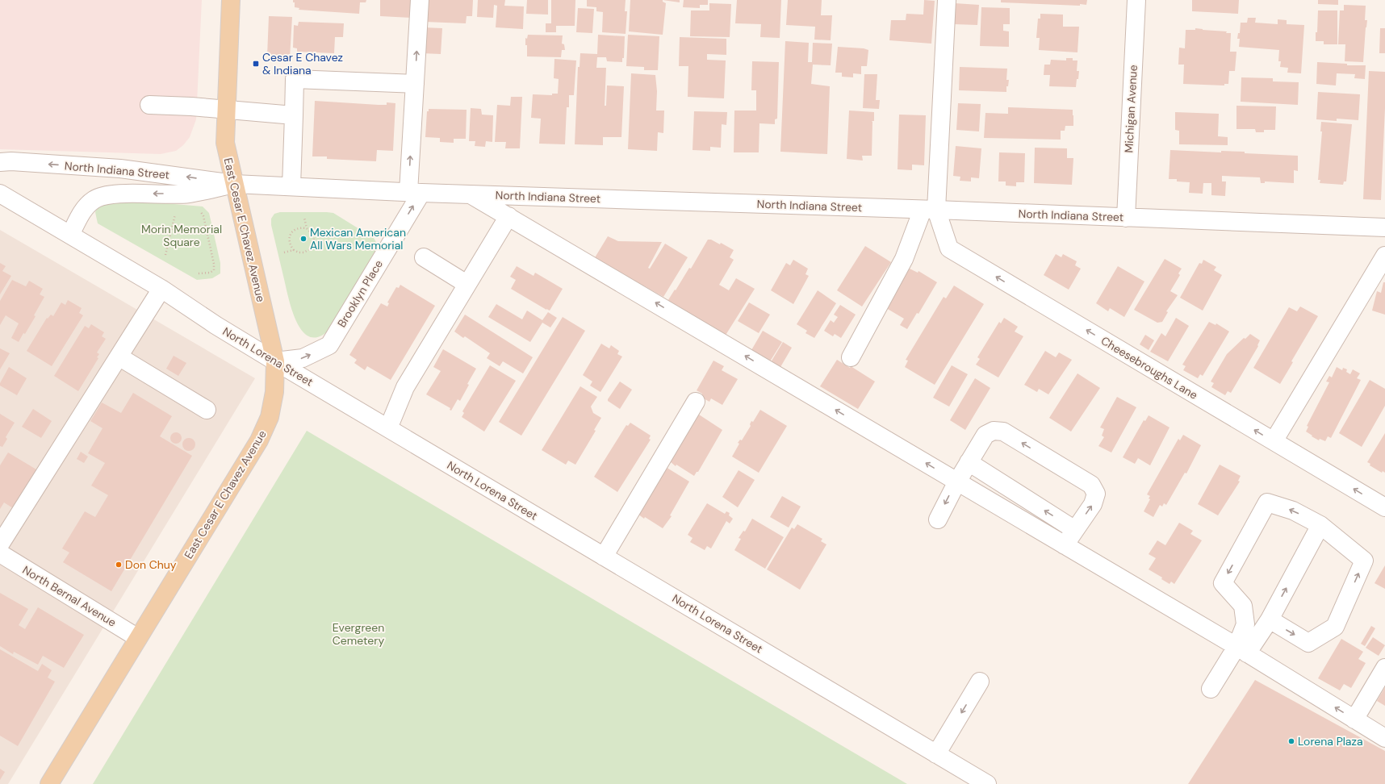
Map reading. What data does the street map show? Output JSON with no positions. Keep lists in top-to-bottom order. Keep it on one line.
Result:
{"streets":{"main road":["East Cesar E Chavez Avenue"],"street":["Michigan Avenue","North Indiana Street","Brooklyn Place","North Lorena Street","Cheesebroughs Lane","North Bernal Avenue"]},"crossings":[["Michigan Avenue","North Indiana Street"],["North Indiana Street","East Cesar E Chavez Avenue"],["North Indiana Street","Brooklyn Place"],["North Indiana Street","North Lorena Street"],["North Indiana Street","Cheesebroughs Lane"],["East Cesar E Chavez Avenue","Brooklyn Place"],["East Cesar E Chavez Avenue","North Lorena Street"],["East Cesar E Chavez Avenue","North Bernal Avenue"],["Brooklyn Place","North Lorena Street"]],"one_way":["Cheesebroughs Lane"],"parks":["Morin Memorial Square","Evergreen Cemetery"],"places":{"transit":["Cesar E Chavez & Indiana"],"other":["Mexican American All Wars Memorial","Don Chuy","Lorena Plaza"]}}
